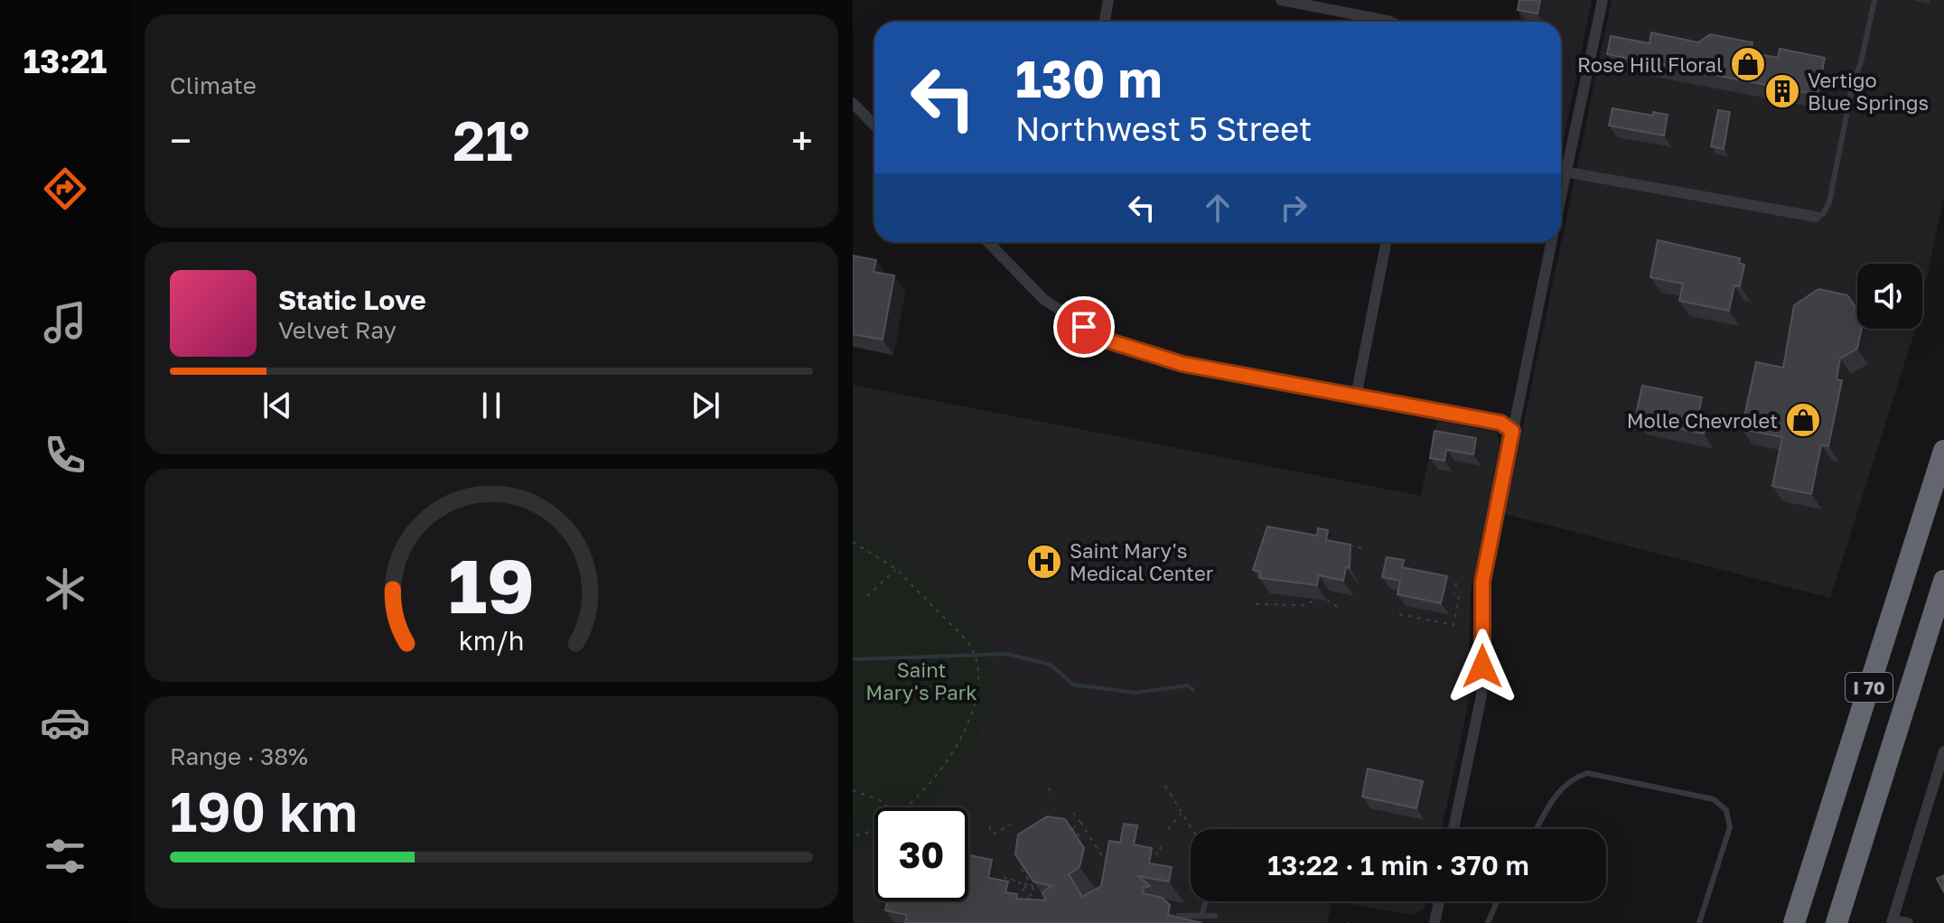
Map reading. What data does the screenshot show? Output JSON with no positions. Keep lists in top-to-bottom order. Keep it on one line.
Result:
{"streets":{"highway":["I 70"]},"parks":["Saint Mary's Park"],"places":{"shop":["Rose Hill Floral","Molle Chevrolet"],"building":["Vertigo Blue Springs"],"hospital":["Saint Mary's Medical Center"]},"page":{"tabs":"13:21","tile":["Climate",["Range · 38%","190 km"]],"turn":["130 m","Northwest 5 Street"],"heat":["−","21°","+"],"song":["Static Love","Velvet Ray"],"limit":"30","trip":"13:22 · 1 min · 370 m","gauge":["19","km/h"]}}
